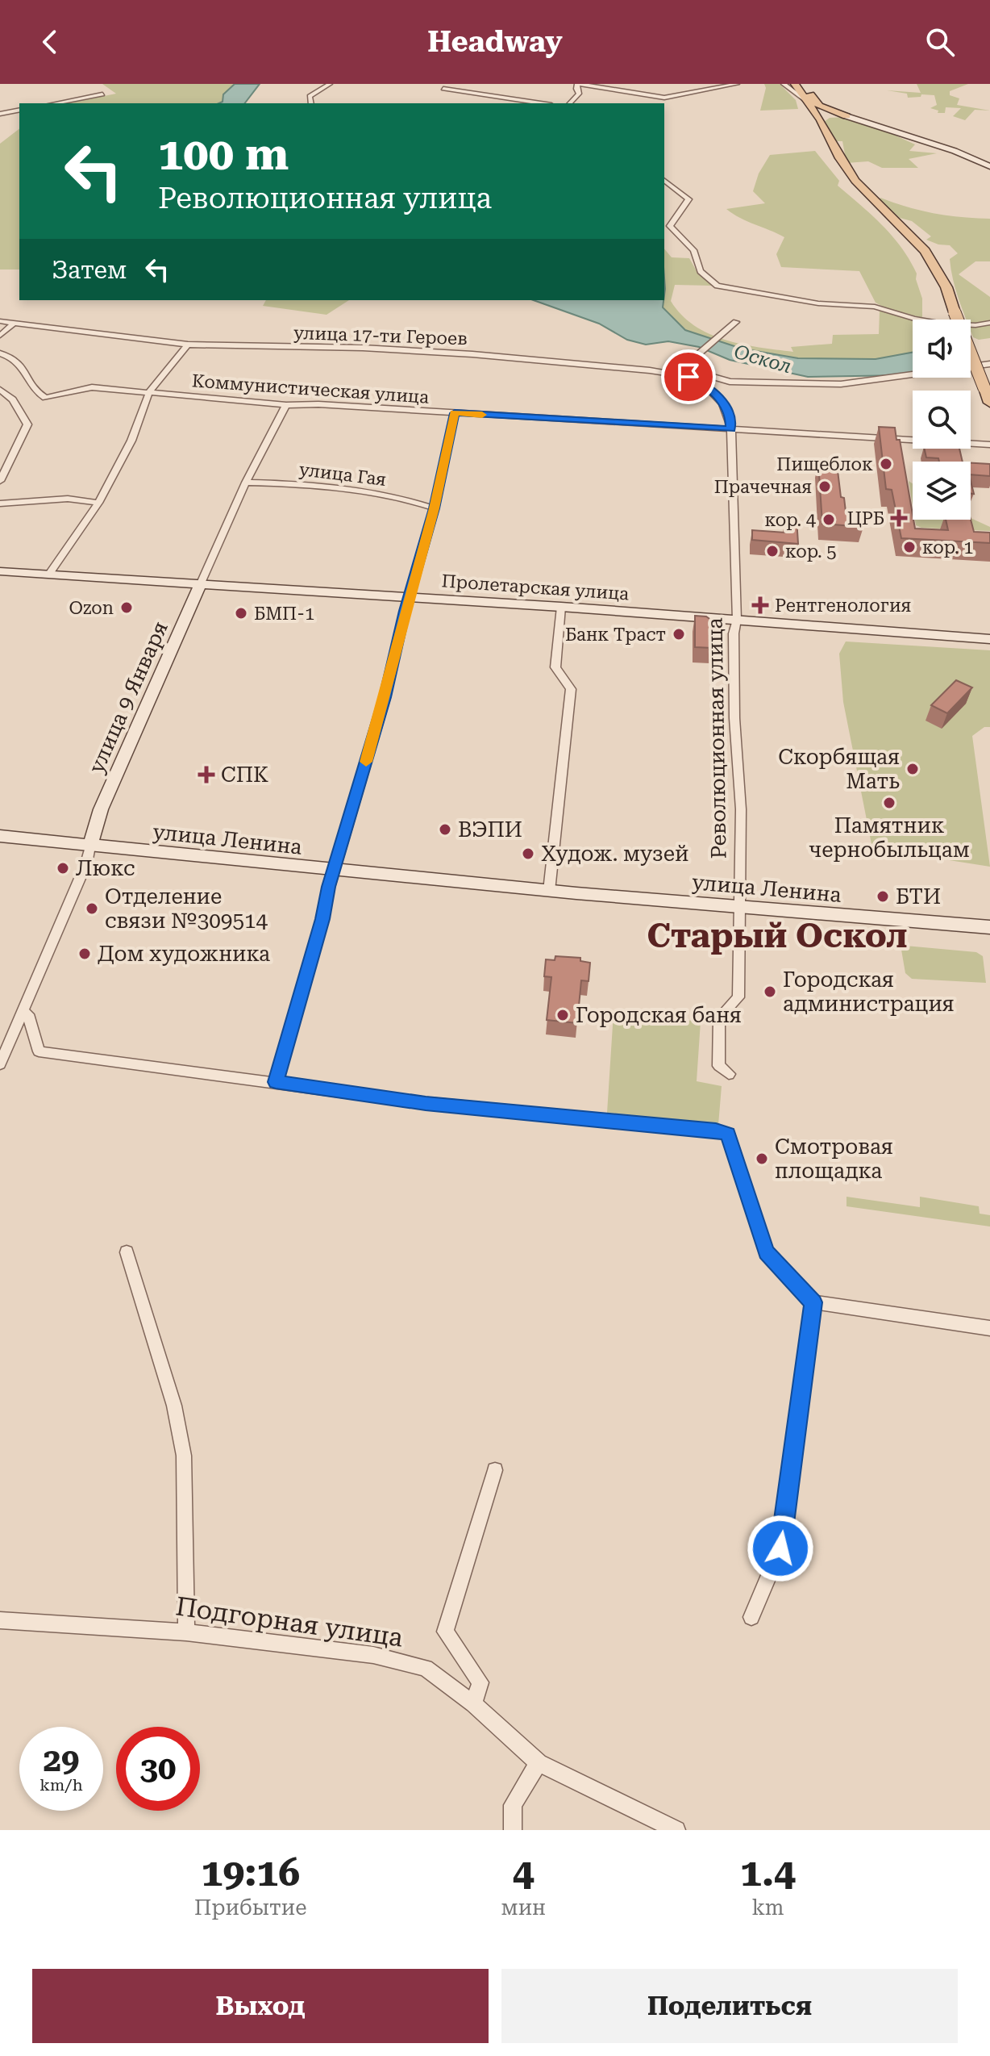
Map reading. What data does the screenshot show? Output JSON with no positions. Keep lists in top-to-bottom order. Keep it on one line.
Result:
{"streets":{"main road":["Пролетарская улица","улица 9 Января","улица Ленина"],"street":["улица 17-ти Героев","Коммунистическая улица","улица Гая","Революционная улица","Подгорная улица"]},"crossings":[["улица 17-ти Героев","Коммунистическая улица"],["улица 17-ти Героев","Революционная улица"],["Коммунистическая улица","улица 9 Января"],["Коммунистическая улица","Революционная улица"],["улица Гая","улица 9 Января"],["Пролетарская улица","улица 9 Января"],["Пролетарская улица","Революционная улица"],["улица 9 Января","улица Ленина"],["Революционная улица","улица Ленина"]],"districts":["Старый Оскол"],"water":["Оскол"],"places":{"other":["Пищеблок","Прачечная","кор. 4","кор. 1","кор. 5","Ozon","БМП-1","Банк Траст","Скорбящая Мать","Памятник чернобыльцам","ВЭПИ","Худож. музей","Люкс","БТИ","Отделение связи №309514","Дом художника","Городская администрация","Городская баня","Смотровая площадка"],"health":["ЦРБ","Рентгенология","СПК"]},"page":{"header":"Headway","turn":["100 m","Революционная улица"],"then":"Затем","speed":"29 km/h","limit":"30","eta":["19:16","Прибытие","4","мин","1.4","km"],"buttons":["Выход","Поделиться"]}}
